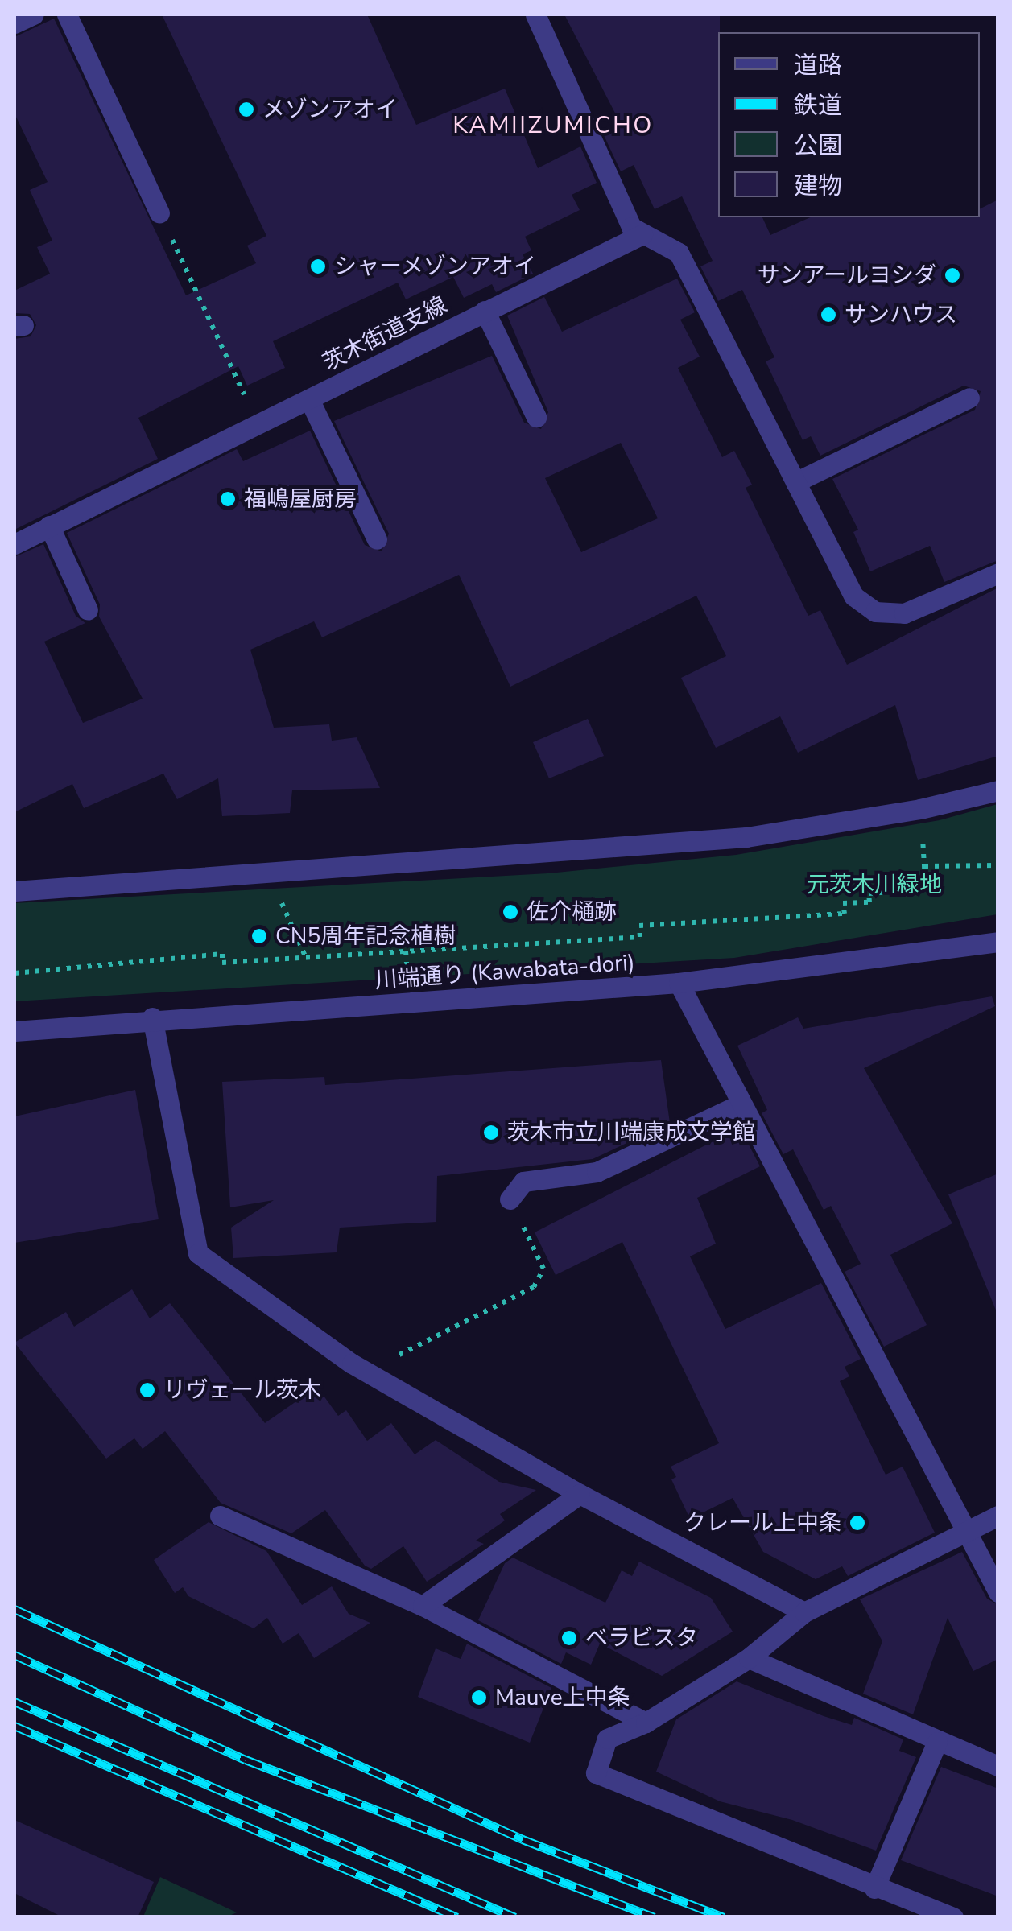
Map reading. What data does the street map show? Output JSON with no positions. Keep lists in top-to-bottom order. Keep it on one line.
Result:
{"streets":{"street":["茨木街道支線","川端通り (Kawabata-dori)"]},"districts":["KAMIIZUMICHO"],"parks":["元茨木川緑地"],"places":["メゾンアオイ","シャーメゾンアオイ","サンアールヨシダ","サンハウス","福嶋屋厨房","佐介樋跡","CN5周年記念植樹","茨木市立川端康成文学館","リヴェール茨木","クレール上中条","ベラビスタ","Mauve上中条"],"legend":["道路","鉄道","公園","建物"]}
